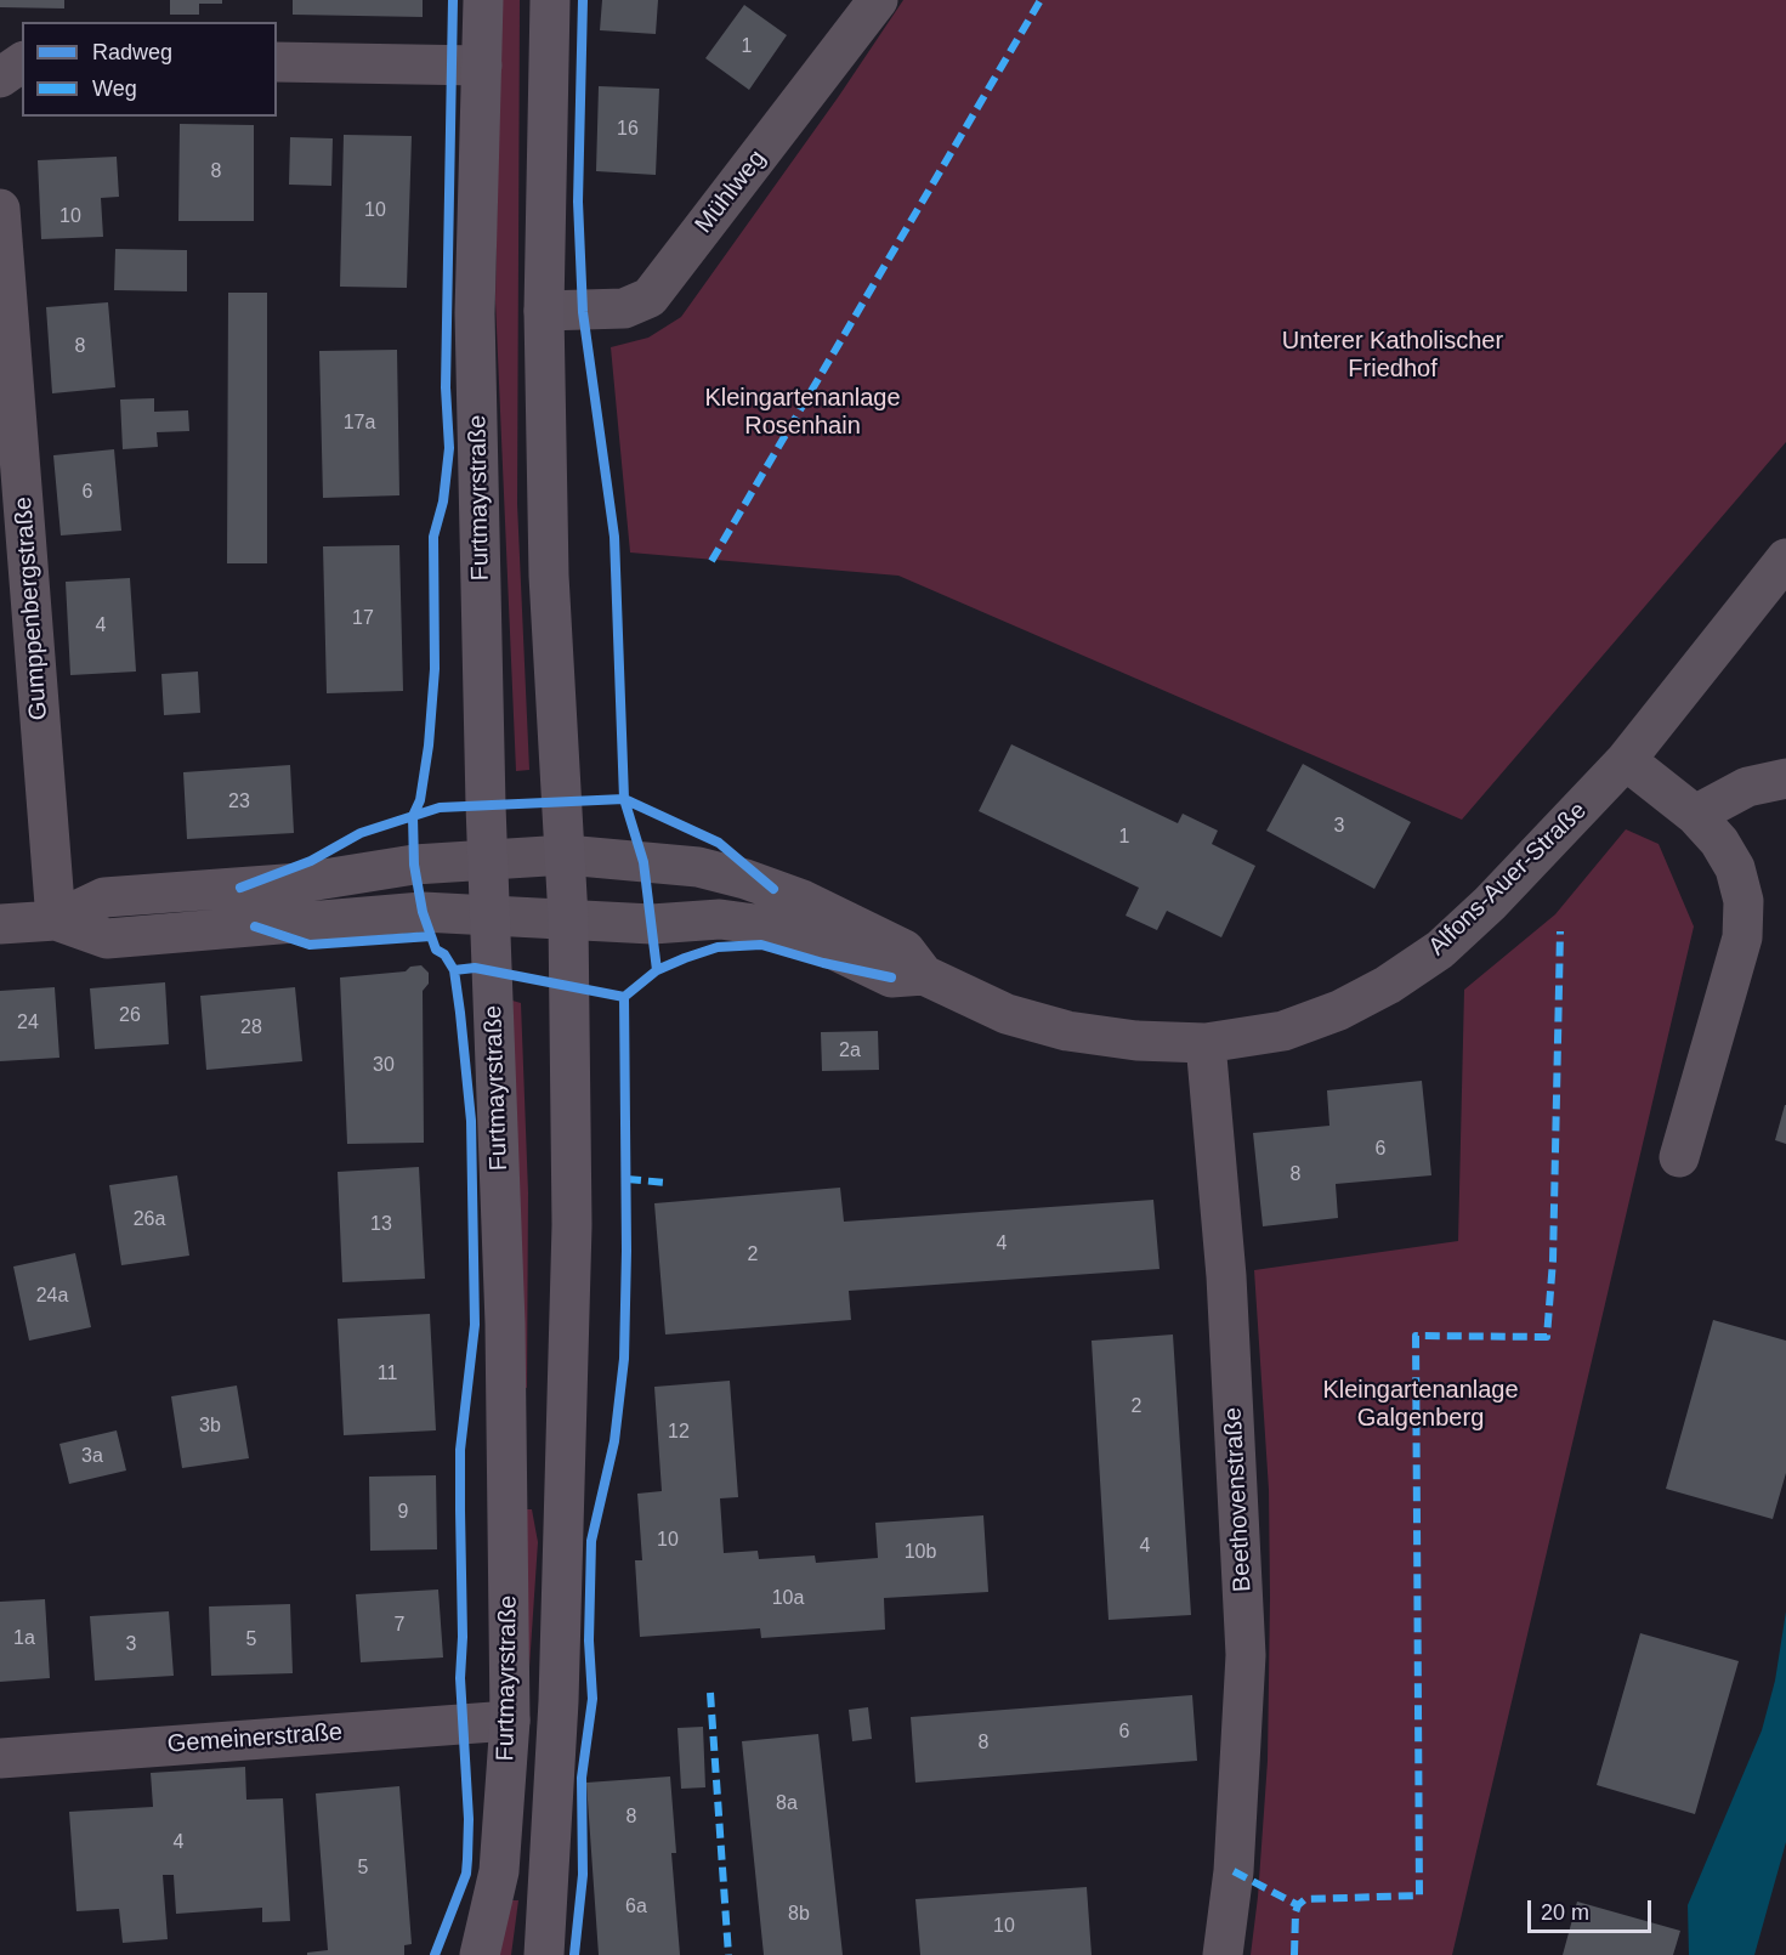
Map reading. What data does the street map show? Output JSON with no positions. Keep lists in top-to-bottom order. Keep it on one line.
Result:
{"streets":{"main road":["Furtmayrstraße"],"street":["Mühlweg","Gumppenbergstraße","Alfons-Auer-Straße","Beethovenstraße","Gemeinerstraße"]},"crossings":[["Mühlweg","Furtmayrstraße"],["Furtmayrstraße","Alfons-Auer-Straße"],["Furtmayrstraße","Gemeinerstraße"],["Gumppenbergstraße","Alfons-Auer-Straße"],["Alfons-Auer-Straße","Beethovenstraße"]],"parks":["Unterer Katholischer Friedhof","Kleingartenanlage Rosenhain","Kleingartenanlage Galgenberg"],"house_numbers":["1","16","8","10","10","8","17a","6","17","4","23","3","1","26","24","28","2a","30","6","8","26a","13","4","2","24a","11","2","3b","12","3a","9","10","4","10b","10a","7","1a","5","3","6","8","8a","8","4","5","6a","8b","10"],"legend":["Radweg","Weg"],"scale_bar":"20 m"}
